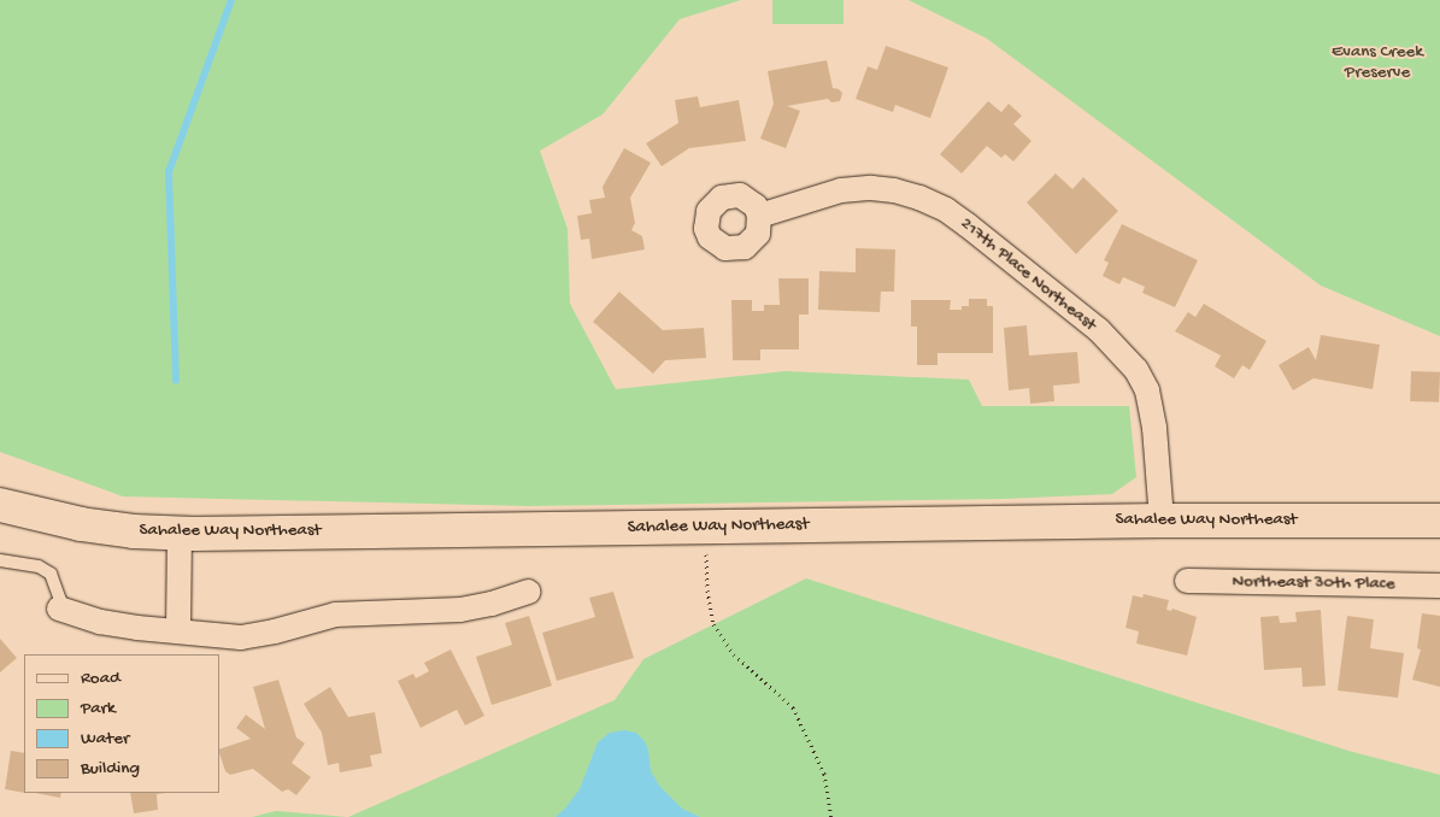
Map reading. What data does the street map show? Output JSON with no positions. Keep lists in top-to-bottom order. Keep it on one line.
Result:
{"streets":{"main road":["Sahalee Way Northeast"],"street":["217th Place Northeast","Northeast 30th Place"]},"crossings":[["217th Place Northeast","Sahalee Way Northeast"]],"parks":["Evans Creek Preserve"],"legend":["Road","Park","Water","Building"]}
